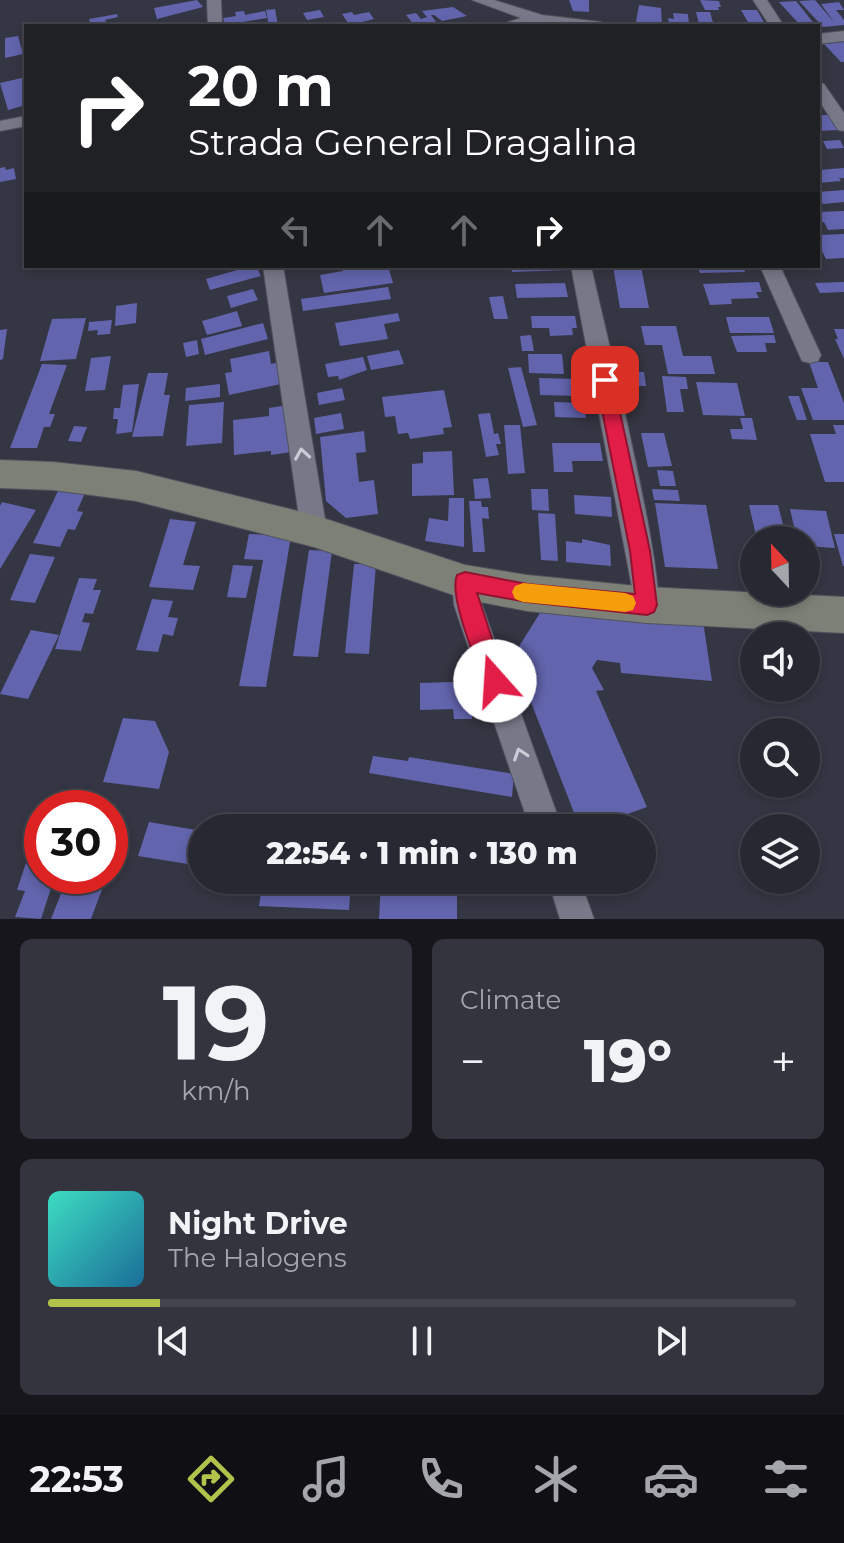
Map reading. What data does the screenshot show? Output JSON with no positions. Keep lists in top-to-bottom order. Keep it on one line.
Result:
{"north":"top","page":{"turn":["20 m","Strada General Dragalina"],"limit":"30","trip":"22:54 · 1 min · 130 m","tile":[["19","km/h"],"Climate"],"heat":["−","19°","+"],"song":["Night Drive","The Halogens"],"tabs":"22:53"}}
